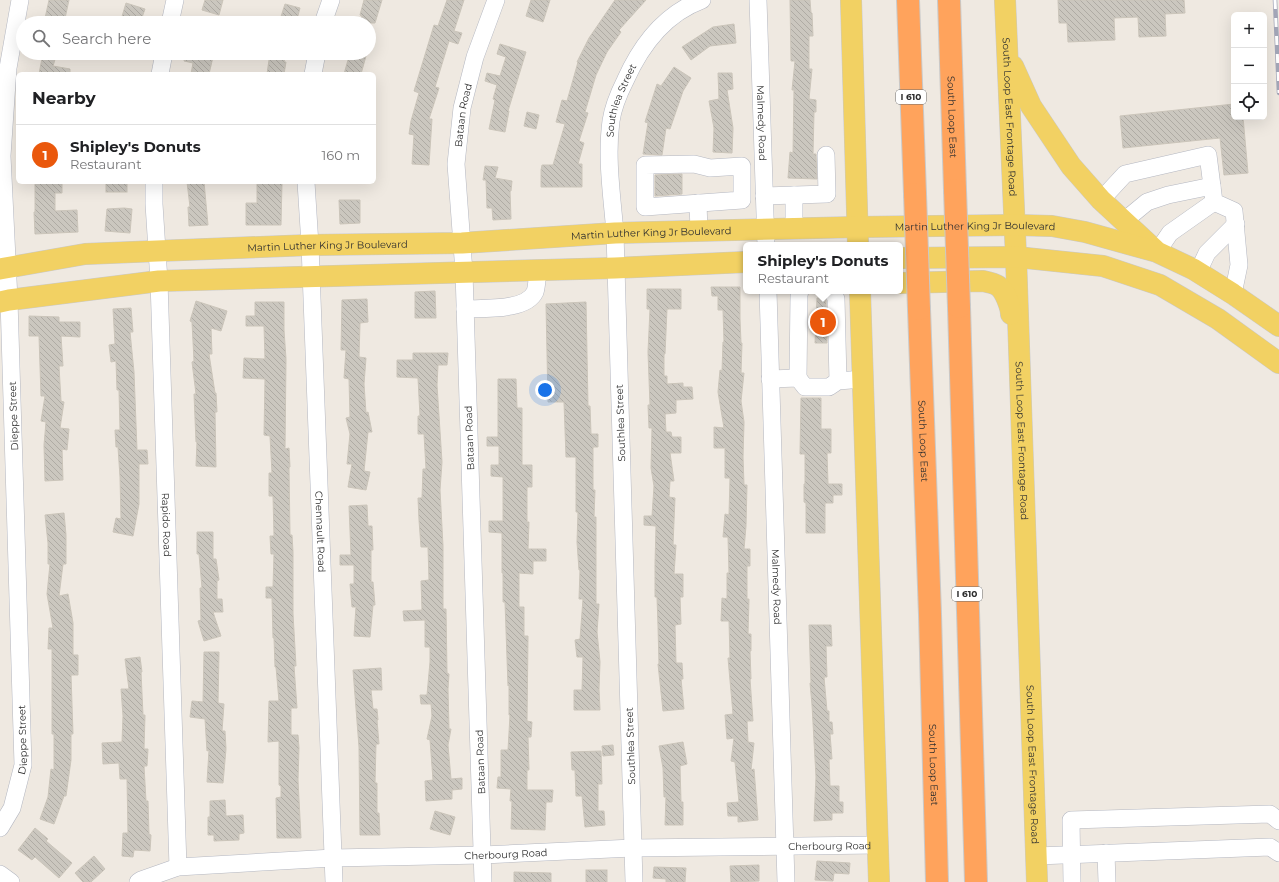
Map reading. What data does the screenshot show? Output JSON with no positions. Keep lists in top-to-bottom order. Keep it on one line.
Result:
{"streets":{"highway":["I 610","South Loop East"],"main road":["South Loop East Frontage Road","Martin Luther King Jr Boulevard"],"street":["Southlea Street","Bataan Road","Malmedy Road","Dieppe Street","Rapido Road","Chennault Road","Cherbourg Road"]},"crossings":[["Southlea Street","Martin Luther King Jr Boulevard"],["Southlea Street","Cherbourg Road"],["Bataan Road","Martin Luther King Jr Boulevard"],["Bataan Road","Cherbourg Road"],["South Loop East Frontage Road","Martin Luther King Jr Boulevard"],["Malmedy Road","Martin Luther King Jr Boulevard"],["Malmedy Road","Cherbourg Road"],["Martin Luther King Jr Boulevard","Dieppe Street"],["Martin Luther King Jr Boulevard","Rapido Road"],["Martin Luther King Jr Boulevard","Chennault Road"],["Rapido Road","Cherbourg Road"],["Chennault Road","Cherbourg Road"]],"page":{"map_buttons":["+","−"],"search":"Search here","heading":"Nearby","list":[{"mark":"1","name":"Shipley's Donuts","note":"Restaurant","value":"160 m"}],"popup":["Shipley's Donuts","Restaurant"],"pins":"1"}}
